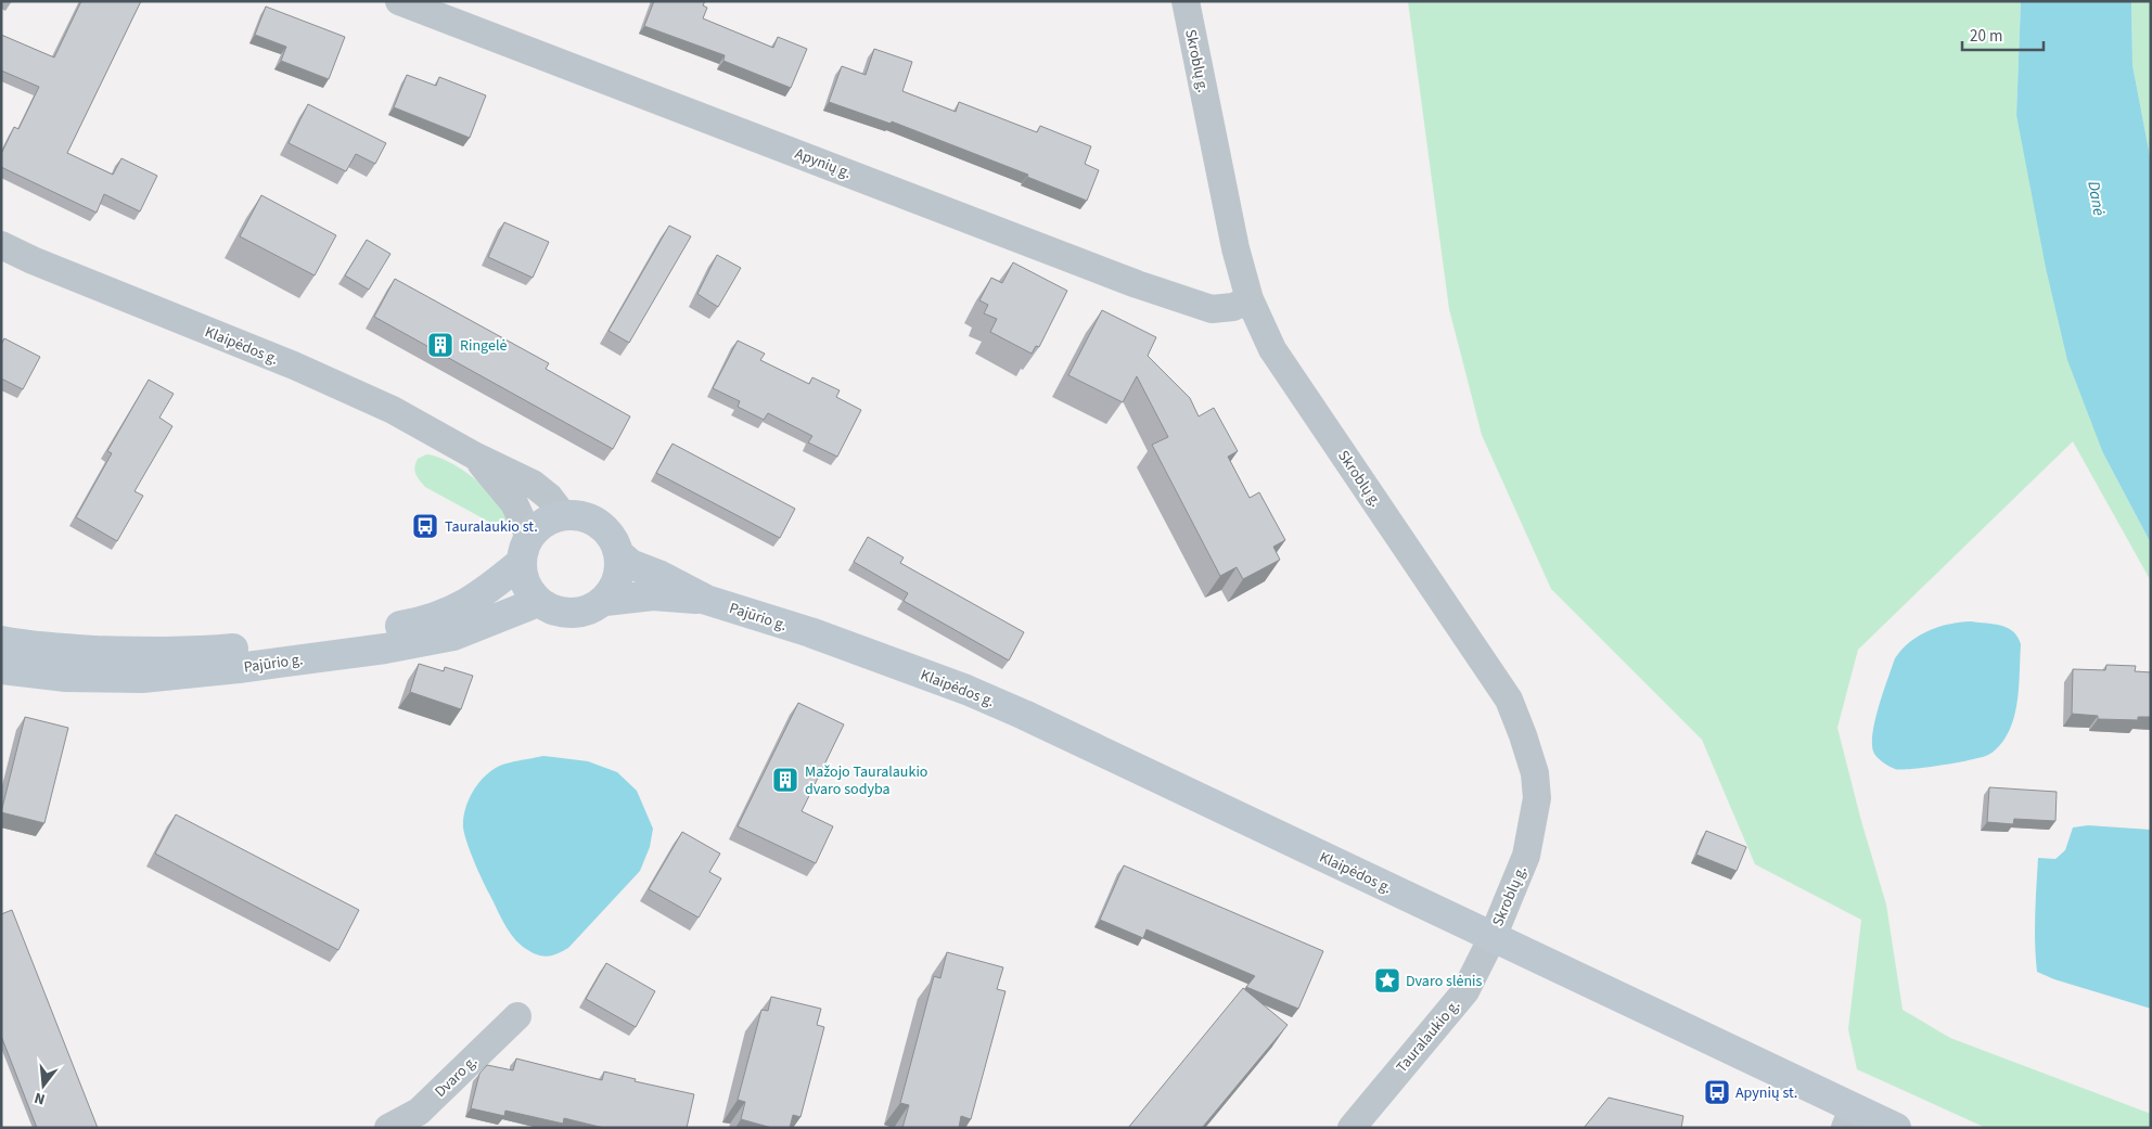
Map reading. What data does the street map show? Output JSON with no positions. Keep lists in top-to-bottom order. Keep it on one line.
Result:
{"streets":{"main road":["Klaipėdos g.","Pajūrio g."],"street":["Skroblų g.","Apynių g.","Tauralaukio g.","Dvaro g."]},"crossings":[["Skroblų g.","Apynių g."],["Skroblų g.","Klaipėdos g."],["Skroblų g.","Tauralaukio g."],["Klaipėdos g.","Pajūrio g."],["Klaipėdos g.","Tauralaukio g."]],"water":["Danė"],"places":{"building":["Ringelė","Mažojo Tauralaukio dvaro sodyba"],"bus stop":["Tauralaukio st.","Apynių st."],"place":["Dvaro slėnis"]},"scale_bar":"20 m","north":"bottom"}
